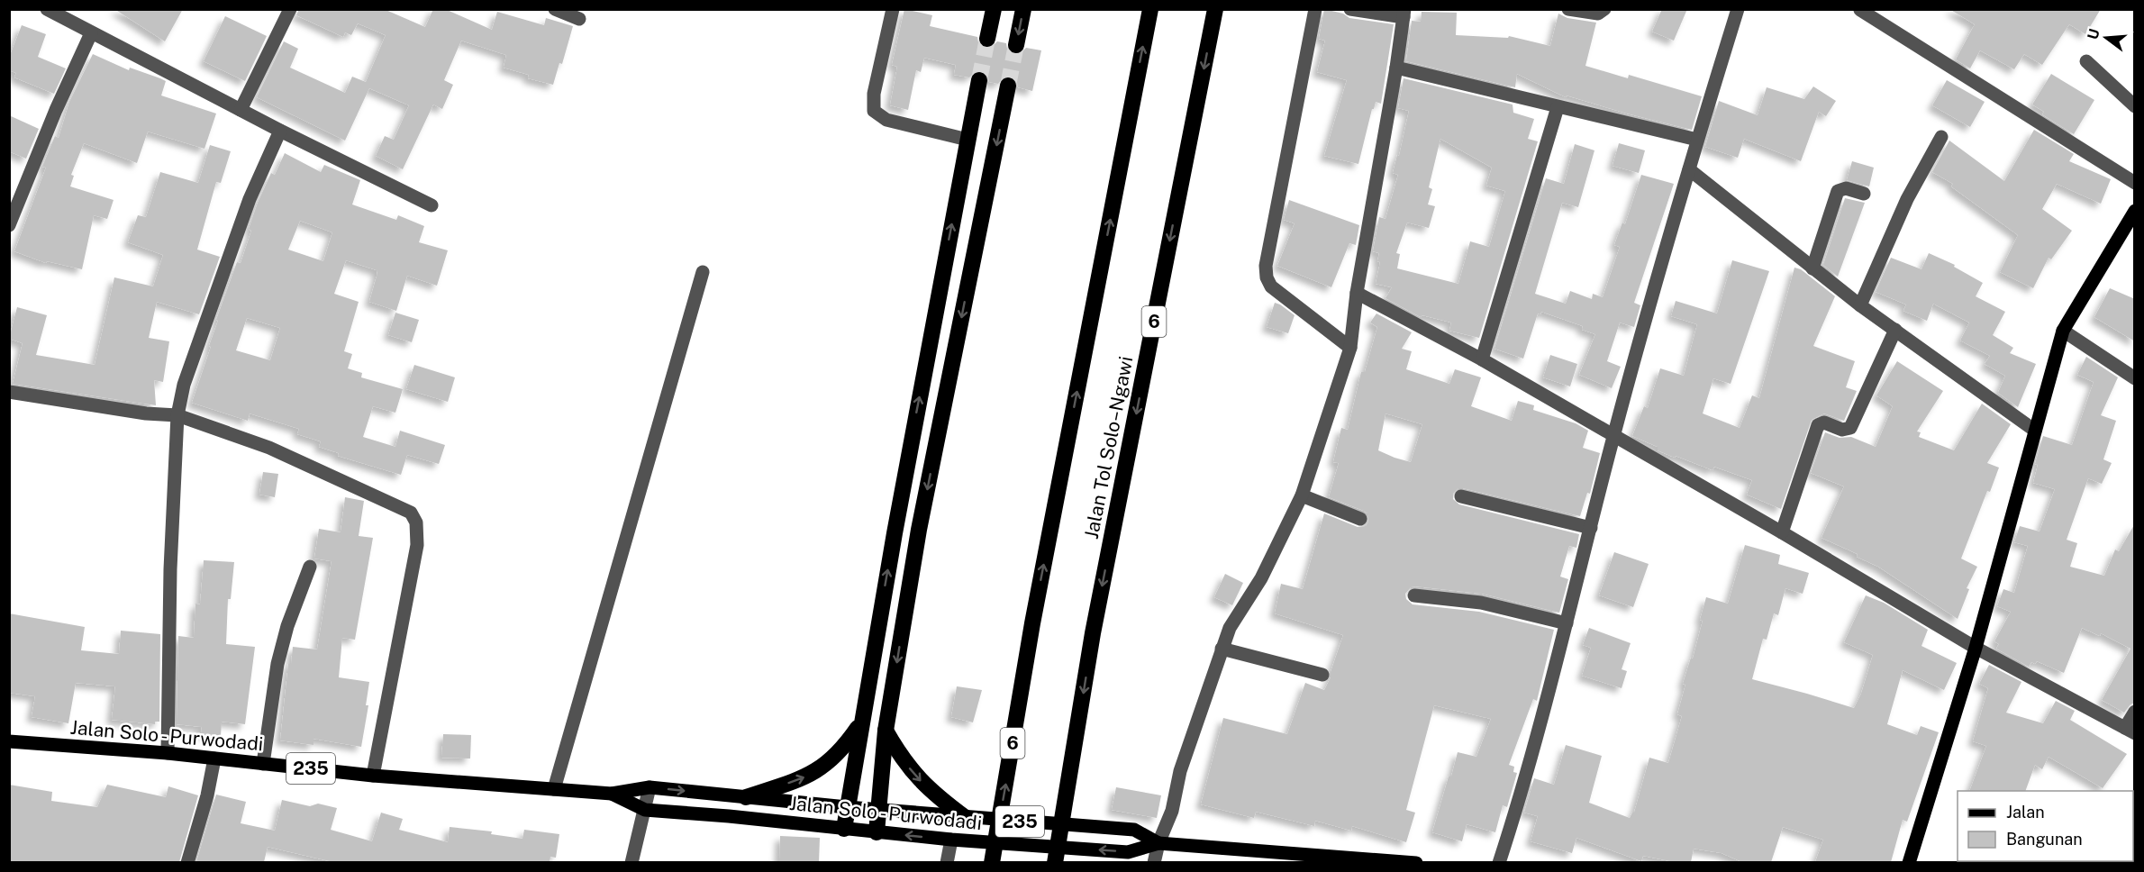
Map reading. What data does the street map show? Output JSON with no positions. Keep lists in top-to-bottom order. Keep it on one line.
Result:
{"streets":{"highway":["6","Jalan Tol Solo–Ngawi"],"main road":["Jalan Solo - Purwodadi","235"]},"legend":["Jalan","Bangunan"],"north":"left"}
